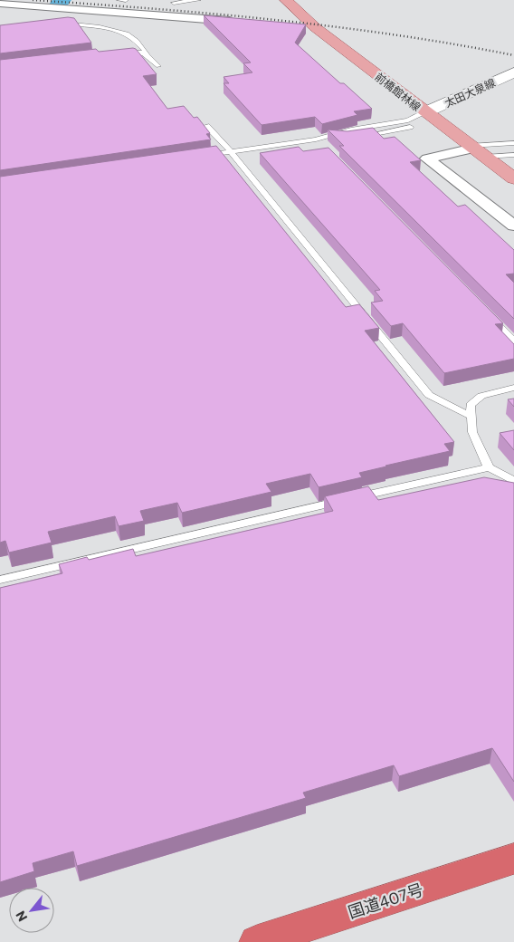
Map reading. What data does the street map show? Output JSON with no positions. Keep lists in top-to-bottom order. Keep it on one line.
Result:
{"streets":{"highway":["国道407号"],"main road":["前橋館林線","太田大泉線"]},"crossings":[["前橋館林線","太田大泉線"]],"north":"bottom left"}
